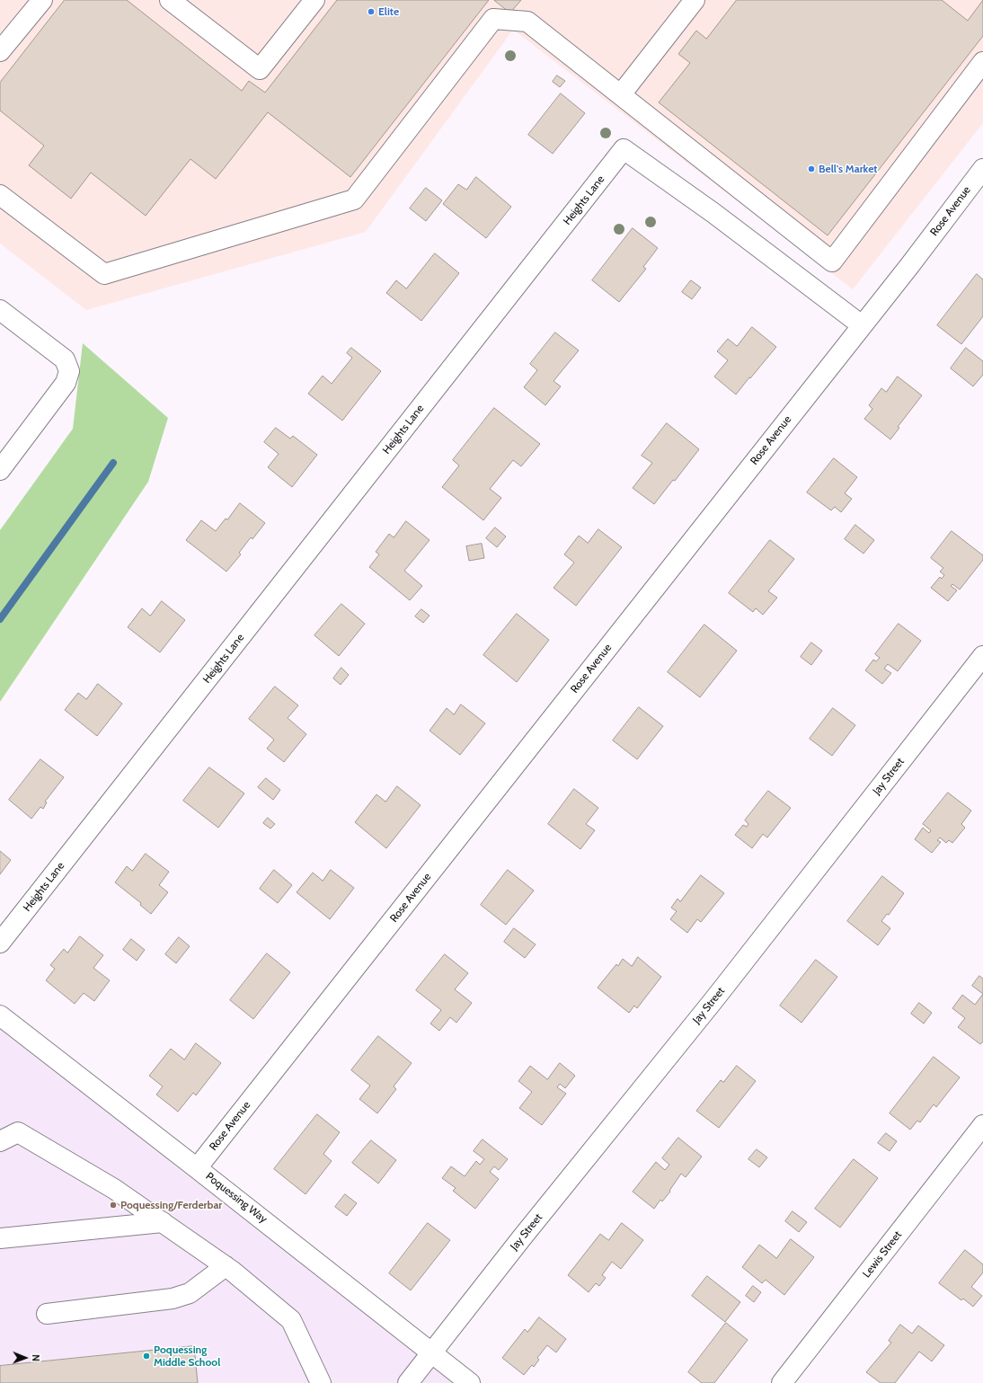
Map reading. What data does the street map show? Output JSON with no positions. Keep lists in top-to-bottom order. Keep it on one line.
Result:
{"streets":{"street":["Heights Lane","Rose Avenue","Jay Street","Poquessing Way","Lewis Street"]},"crossings":[["Heights Lane","Rose Avenue"],["Rose Avenue","Poquessing Way"],["Jay Street","Poquessing Way"]],"places":["Elite","Bell's Market","Poquessing/Ferderbar","Poquessing Middle School"],"north":"right"}
